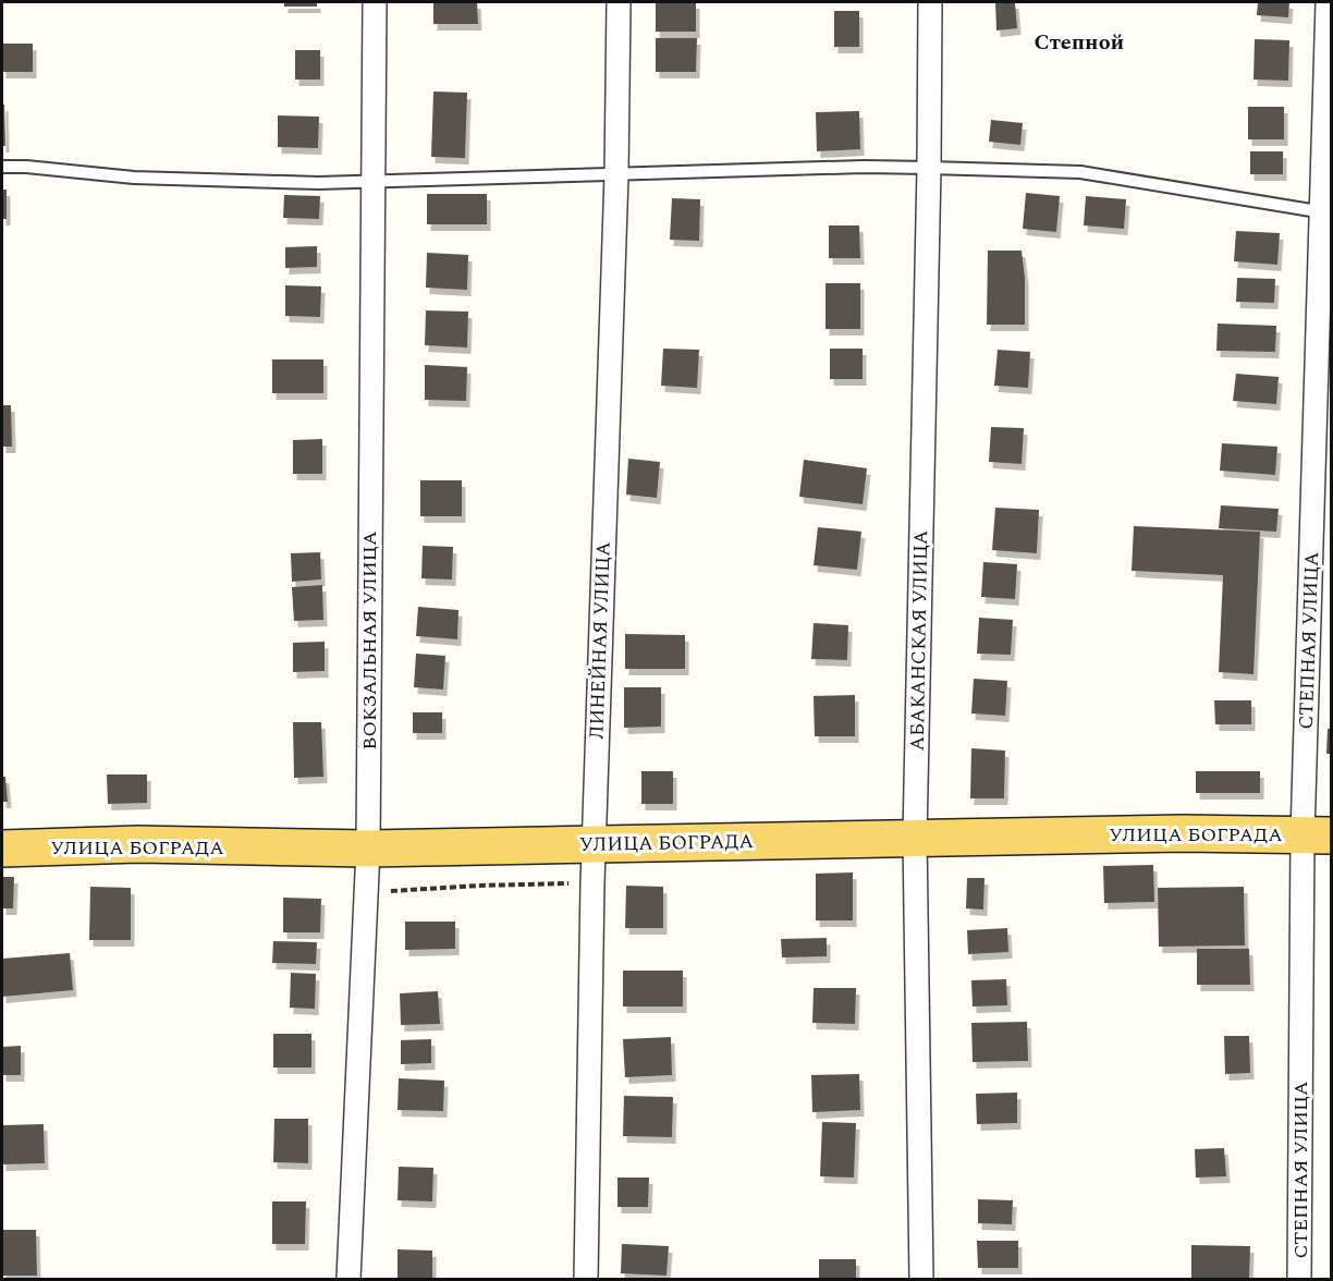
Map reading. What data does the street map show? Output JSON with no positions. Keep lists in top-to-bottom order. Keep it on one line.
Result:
{"streets":{"main road":["УЛИЦА БОГРАДА"],"street":["ВОКЗАЛЬНАЯ УЛИЦА","ЛИНЕЙНАЯ УЛИЦА","АБАКАНСКАЯ УЛИЦА","СТЕПНАЯ УЛИЦА"]},"crossings":[["ВОКЗАЛЬНАЯ УЛИЦА","УЛИЦА БОГРАДА"],["ЛИНЕЙНАЯ УЛИЦА","УЛИЦА БОГРАДА"],["АБАКАНСКАЯ УЛИЦА","УЛИЦА БОГРАДА"],["СТЕПНАЯ УЛИЦА","УЛИЦА БОГРАДА"]],"districts":["Степной"]}
